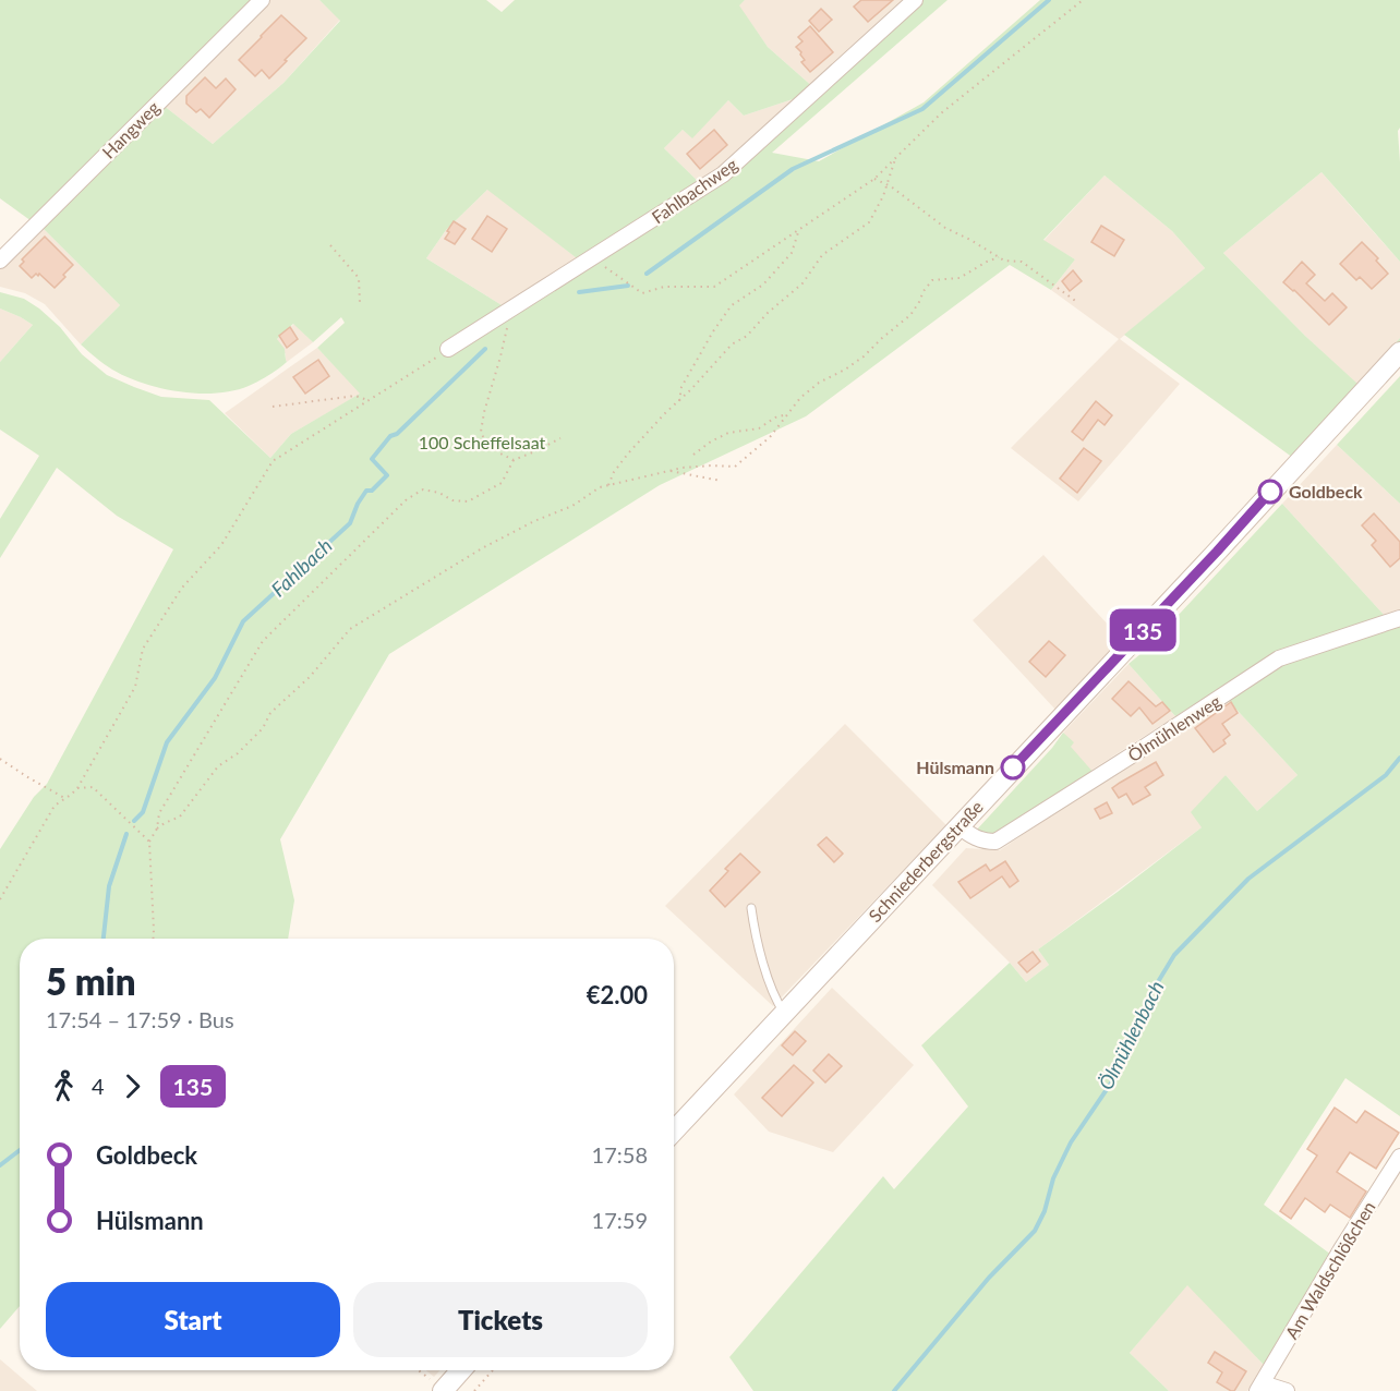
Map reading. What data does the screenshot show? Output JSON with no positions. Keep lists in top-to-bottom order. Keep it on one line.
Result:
{"streets":{"street":["Hangweg","Fahlbachweg","Ölmühlenweg","Schniederbergstraße","Am Waldschlößchen"]},"crossings":[["Ölmühlenweg","Schniederbergstraße"]],"water":["Fahlbach","Ölmühlenbach"],"parks":["100 Scheffelsaat"],"places":["Goldbeck","Hülsmann"],"lines":["bus line 135"],"page":{"on_map":"135","heading":["5 min","17:54 – 17:59 · Bus","€2.00"],"legs":["4","135"],"list":[{"name":"Goldbeck","value":"17:58"},{"name":"Hülsmann","value":"17:59"}],"buttons":["Start","Tickets"]}}
